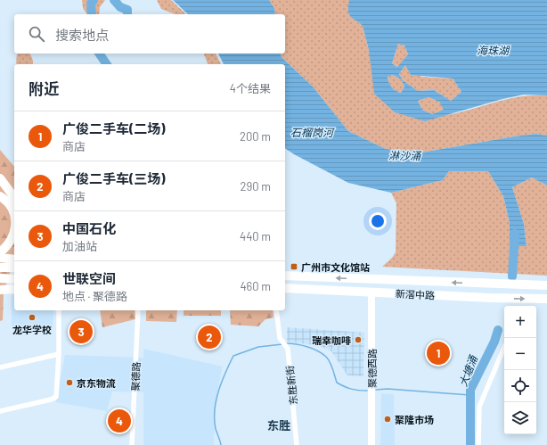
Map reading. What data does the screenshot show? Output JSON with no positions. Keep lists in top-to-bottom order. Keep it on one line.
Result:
{"streets":{"highway":["新滘中路"],"street":["聚德西路","聚德路","东胜新街"]},"crossings":[["新滘中路","聚德西路"]],"districts":["东胜"],"water":["海珠湖","石榴岗河","淋沙涌","大塘涌"],"places":{"transit":["广州市文化馆站"],"other":["龙华学校","瑞幸咖啡","京东物流","聚隆市场"]},"page":{"search":"搜索地点","heading":["附近","4个结果"],"list":[{"mark":"1","name":"广俊二手车(二场)","note":"商店","value":"200 m"},{"mark":"2","name":"广俊二手车(三场)","note":"商店","value":"290 m"},{"mark":"3","name":"中国石化","note":"加油站","value":"440 m"},{"mark":"4","name":"世联空间","note":"地点 · 聚德路","value":"460 m"}],"map_buttons":["+","−"],"pins":["3","2","1","4"]}}
